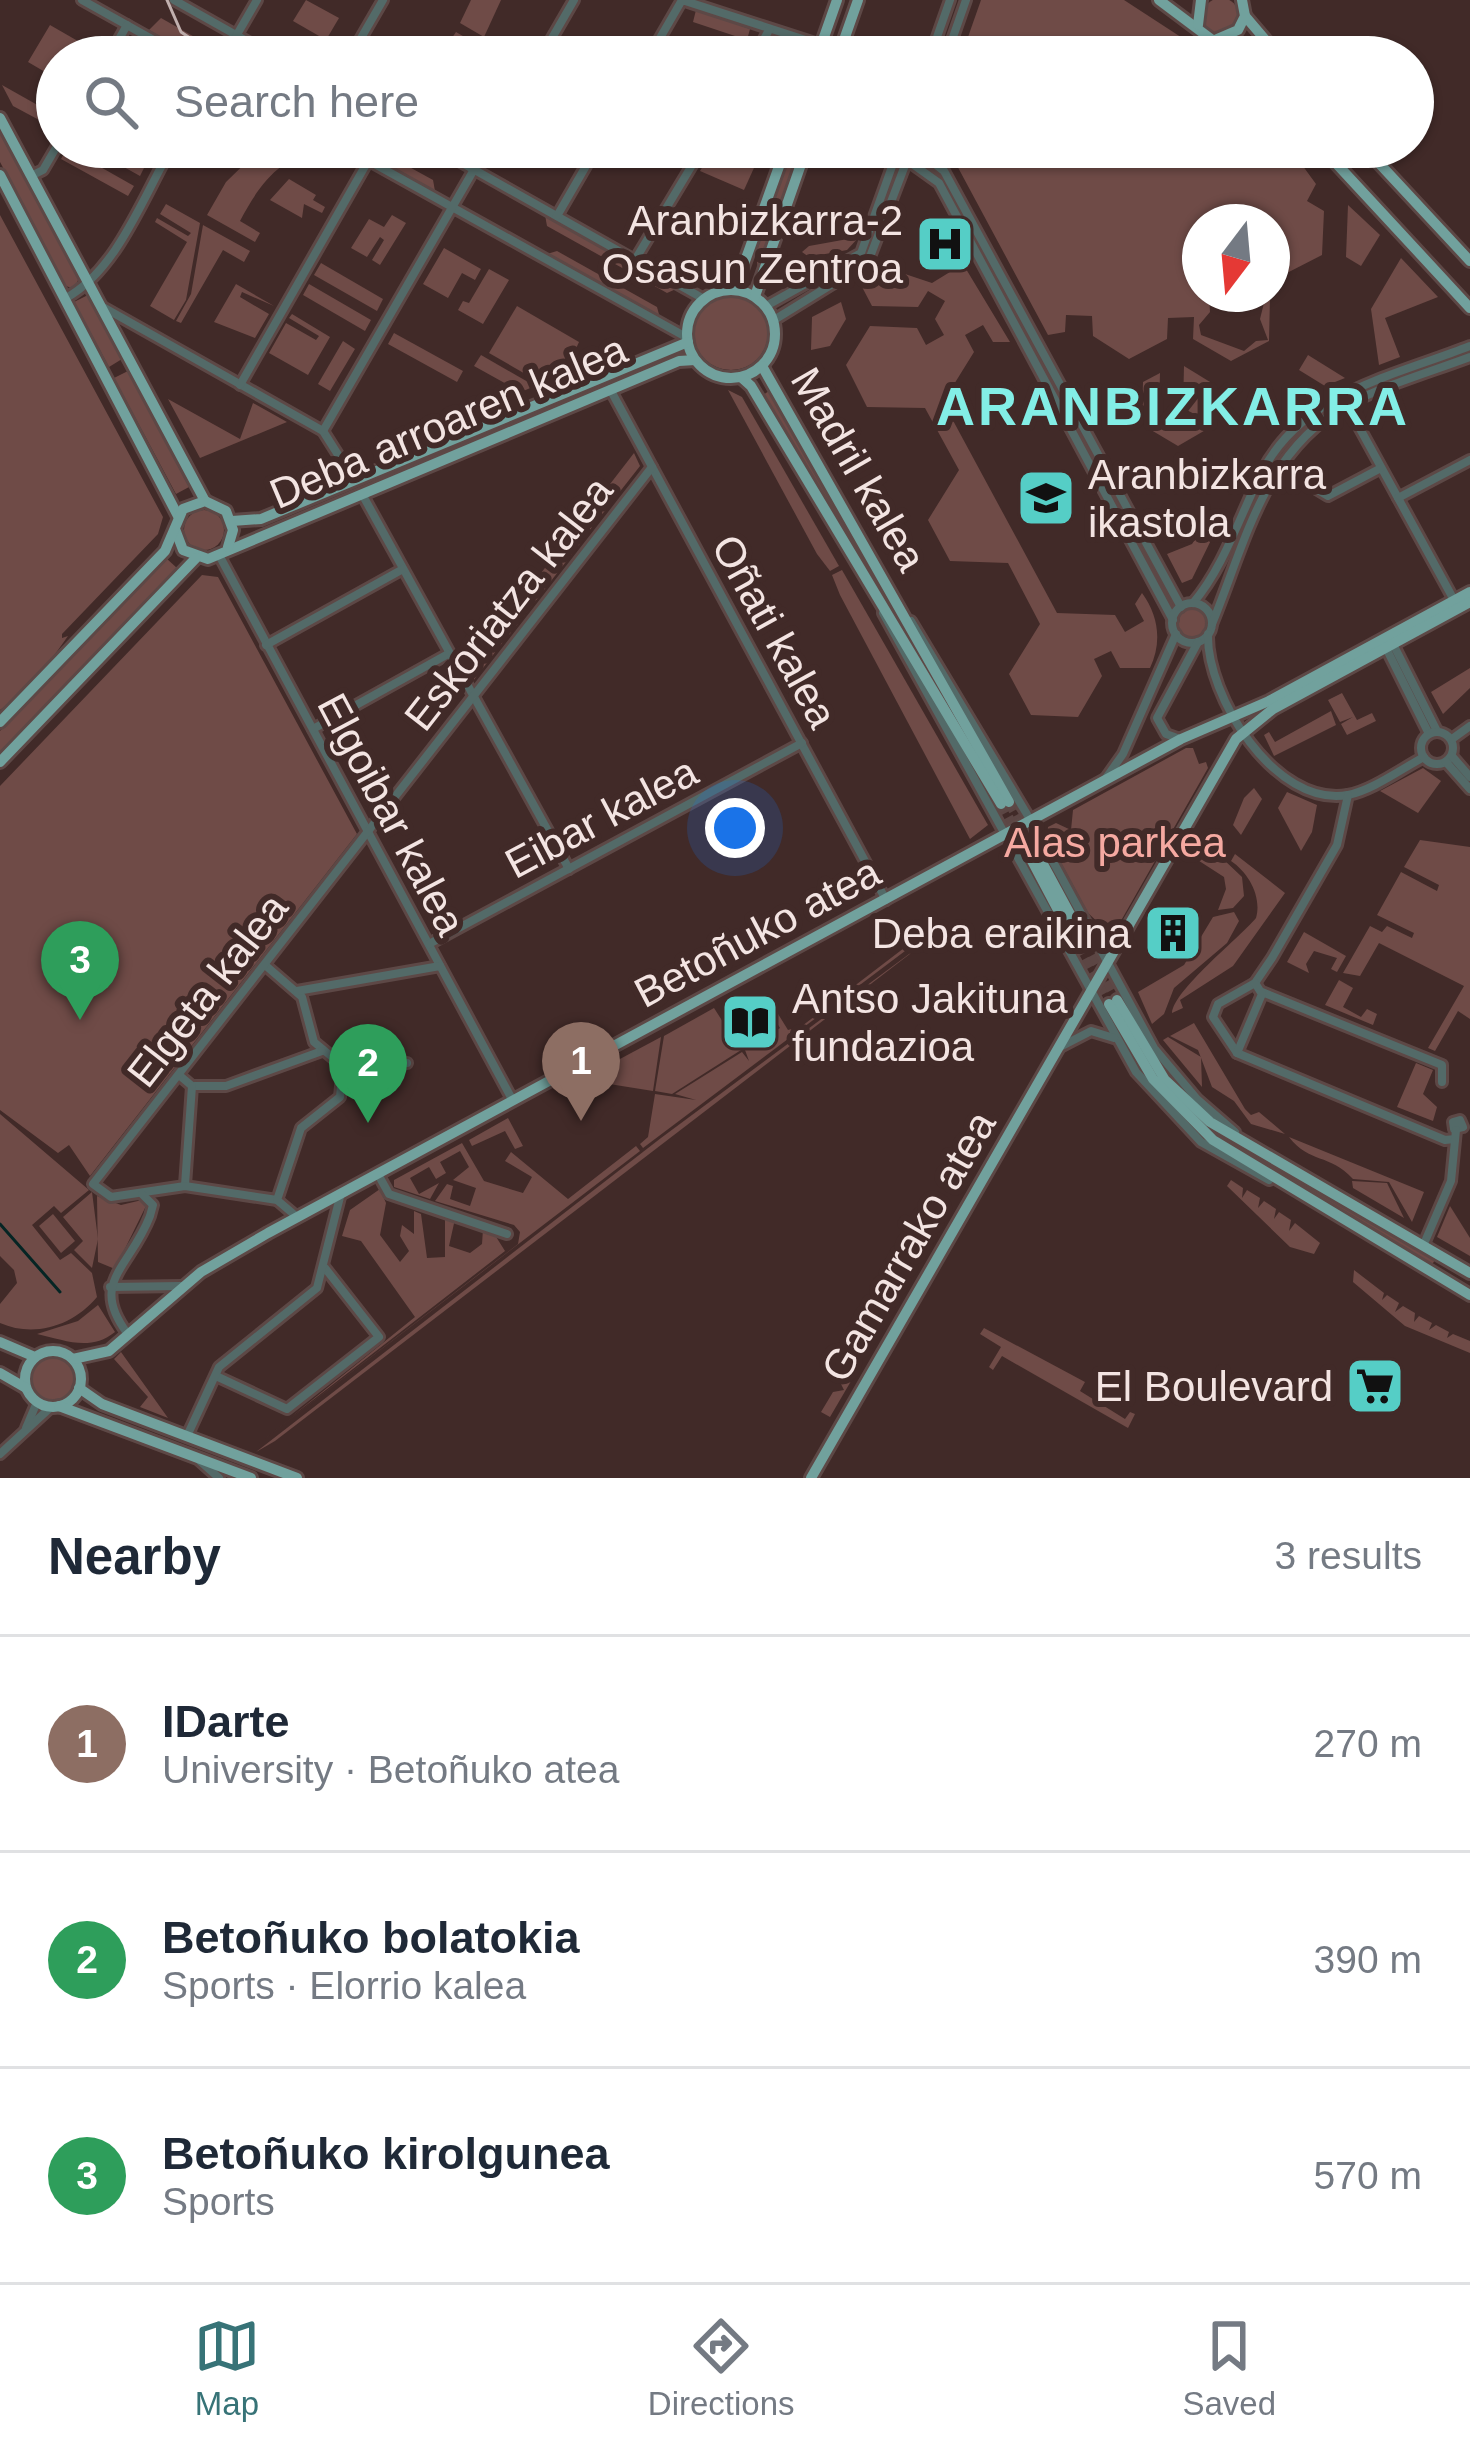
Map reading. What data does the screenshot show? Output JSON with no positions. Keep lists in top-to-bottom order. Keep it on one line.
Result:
{"streets":{"main road":["Deba arroaren kalea","Madril kalea","Betoñuko atea","Gamarrako atea"],"street":["Eskoriatza kalea","Oñati kalea","Elgoibar kalea","Eibar kalea","Elgeta kalea"]},"crossings":[["Deba arroaren kalea","Madril kalea"],["Deba arroaren kalea","Oñati kalea"],["Deba arroaren kalea","Elgoibar kalea"],["Madril kalea","Betoñuko atea"],["Madril kalea","Gamarrako atea"],["Eskoriatza kalea","Oñati kalea"],["Eskoriatza kalea","Elgoibar kalea"],["Eskoriatza kalea","Elgeta kalea"],["Oñati kalea","Eibar kalea"],["Oñati kalea","Betoñuko atea"],["Elgoibar kalea","Eibar kalea"],["Elgoibar kalea","Betoñuko atea"],["Elgoibar kalea","Elgeta kalea"]],"districts":["ARANBIZKARRA"],"parks":["Alas parkea"],"places":{"hospital":["Aranbizkarra-2 Osasun Zentroa"],"school or university":["Aranbizkarra ikastola"],"building":["Deba eraikina"],"library":["Antso Jakituna fundazioa"],"supermarket":["El Boulevard"]},"north":"bottom","page":{"search":"Search here","pins":["3","1","2"],"heading":["Nearby","3 results"],"list":[{"mark":"1","name":"IDarte","note":"University · Betoñuko atea","value":"270 m"},{"mark":"2","name":"Betoñuko bolatokia","note":"Sports · Elorrio kalea","value":"390 m"},{"mark":"3","name":"Betoñuko kirolgunea","note":"Sports","value":"570 m"}],"nav":["Map","Directions","Saved"]}}
